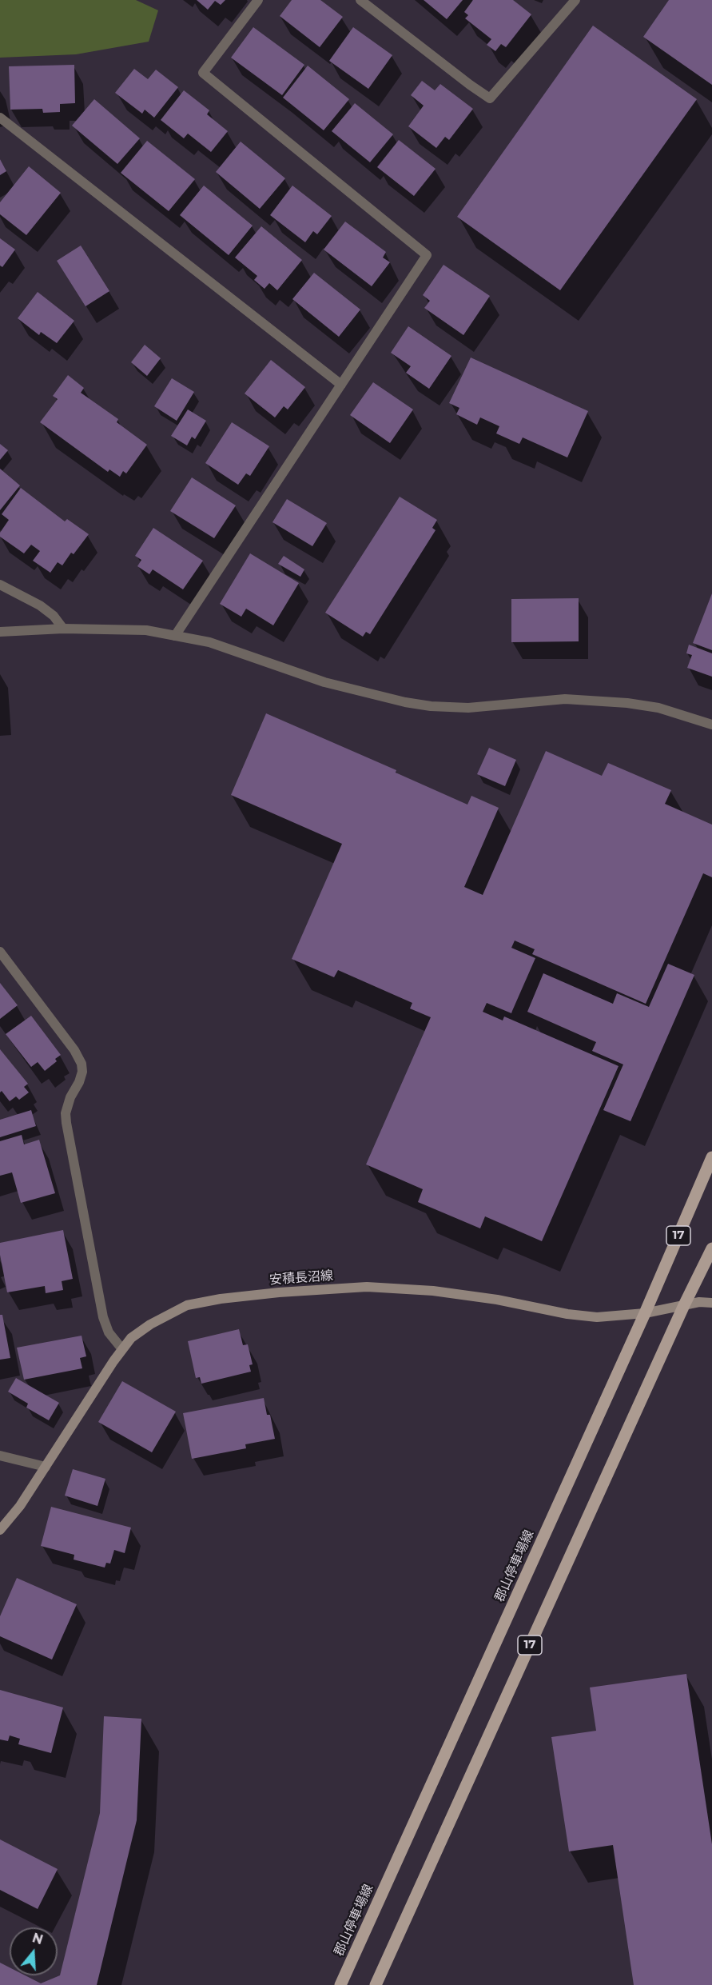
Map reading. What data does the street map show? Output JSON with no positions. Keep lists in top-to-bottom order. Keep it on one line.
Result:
{"streets":{"main road":["17","安積長沼線","郡山停車場線"]},"crossings":[["17","安積長沼線"],["安積長沼線","郡山停車場線"]],"north":"top"}
